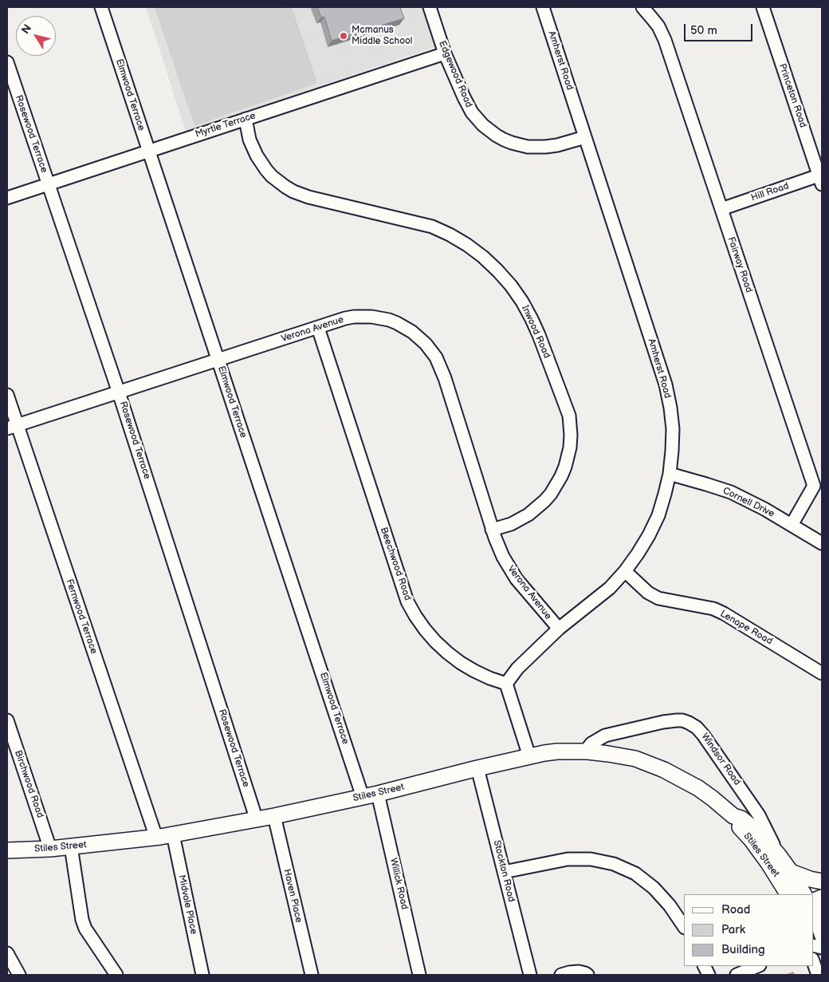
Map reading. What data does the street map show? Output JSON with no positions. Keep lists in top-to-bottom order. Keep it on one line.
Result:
{"streets":{"main road":["Stiles Street"],"street":["Amherst Road","Edgewood Road","Elmwood Terrace","Princeton Road","Myrtle Terrace","Rosewood Terrace","Hill Road","Fairway Road","Verona Avenue","Inwood Road","Cornell Drive","Beechwood Road","Fernwood Terrace","Lenape Road","Windsor Road","Birchwood Road","Stockton Road","Willick Road","Haven Place","Midvale Place"]},"crossings":[["Amherst Road","Edgewood Road"],["Amherst Road","Verona Avenue"],["Amherst Road","Cornell Drive"],["Amherst Road","Beechwood Road"],["Amherst Road","Lenape Road"],["Edgewood Road","Myrtle Terrace"],["Elmwood Terrace","Myrtle Terrace"],["Elmwood Terrace","Verona Avenue"],["Elmwood Terrace","Stiles Street"],["Elmwood Terrace","Willick Road"],["Princeton Road","Hill Road"],["Myrtle Terrace","Rosewood Terrace"],["Myrtle Terrace","Inwood Road"],["Rosewood Terrace","Verona Avenue"],["Rosewood Terrace","Stiles Street"],["Hill Road","Fairway Road"],["Fairway Road","Cornell Drive"],["Verona Avenue","Inwood Road"],["Verona Avenue","Beechwood Road"],["Verona Avenue","Fernwood Terrace"],["Fernwood Terrace","Stiles Street"],["Windsor Road","Stiles Street"],["Birchwood Road","Stiles Street"],["Stiles Street","Stockton Road"],["Stiles Street","Willick Road"],["Stiles Street","Haven Place"],["Stiles Street","Midvale Place"]],"places":["Mcmanus Middle School"],"legend":["Road","Park","Building"],"scale_bar":"50 m","north":"top left"}
